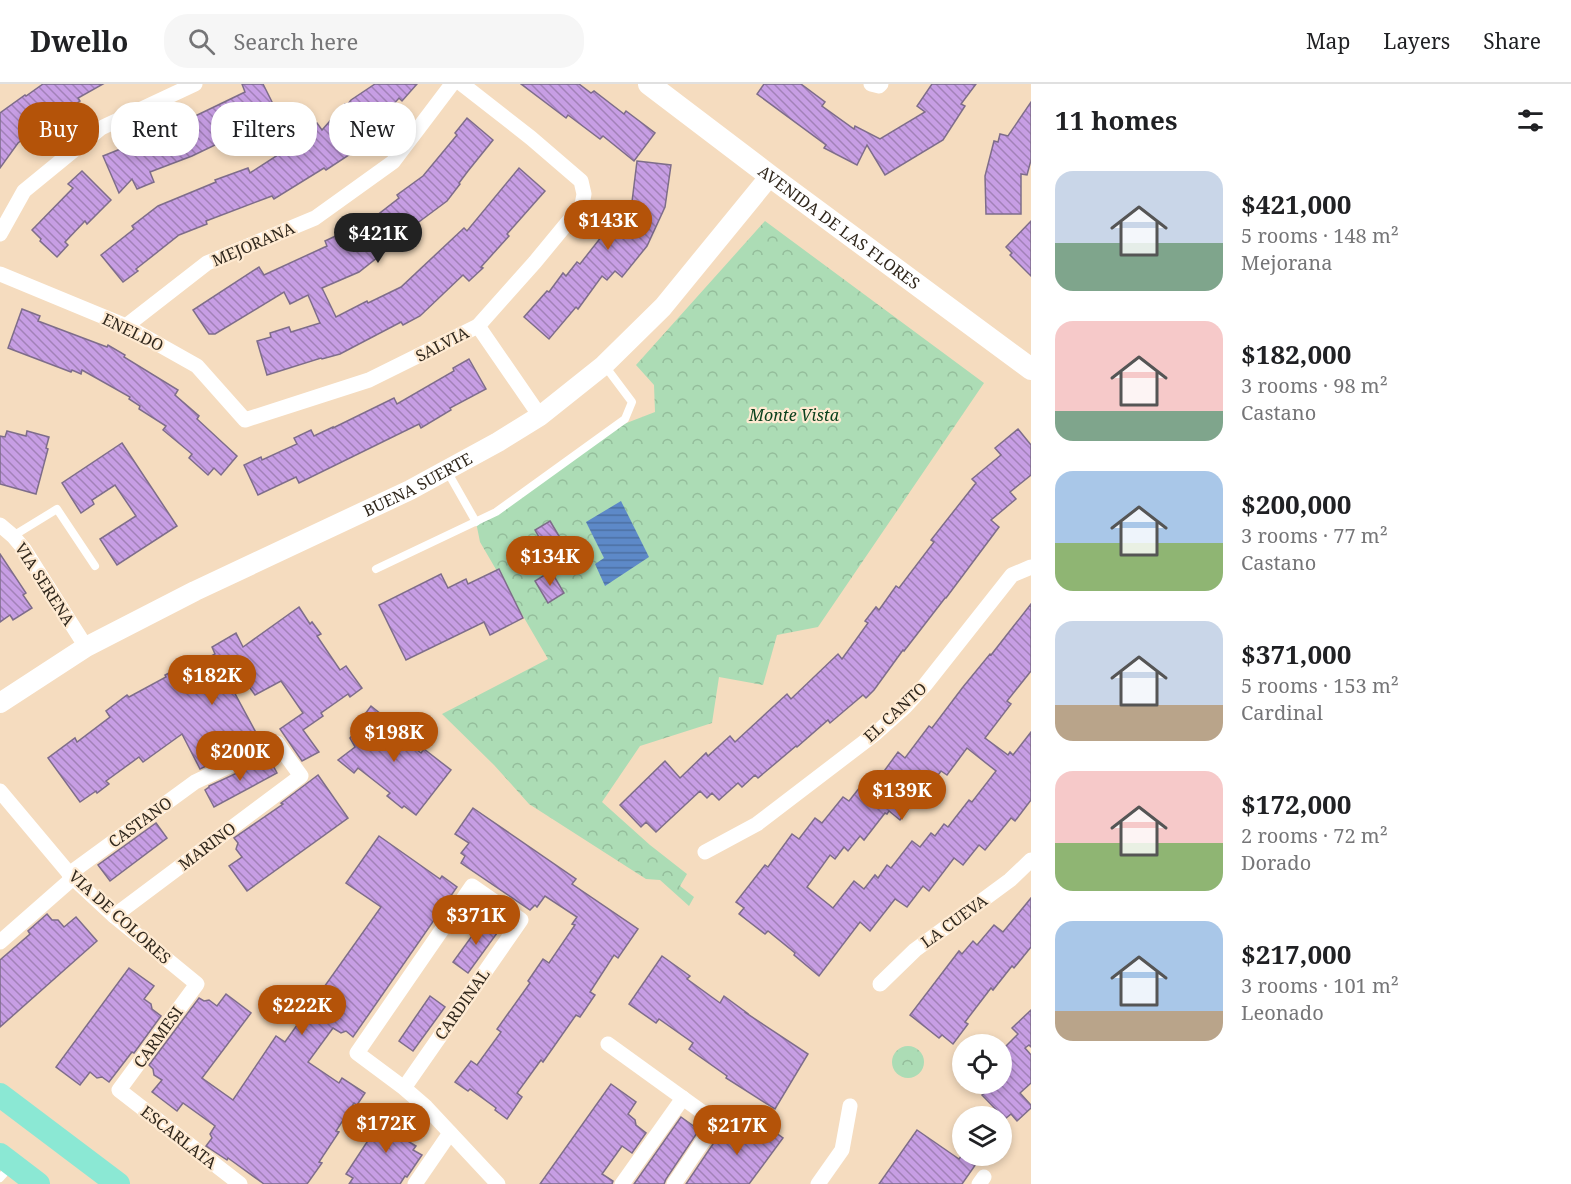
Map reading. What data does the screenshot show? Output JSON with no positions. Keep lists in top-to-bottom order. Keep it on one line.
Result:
{"streets":{"main road":["AVENIDA DE LAS FLORES"],"street":["MEJORANA","ENELDO","SALVIA","BUENA SUERTE","VIA SERENA","EL CANTO","CASTANO","MARINO","VIA DE COLORES","LA CUEVA","CARDINAL","CARMESI","ESCARLATA"]},"crossings":[["AVENIDA DE LAS FLORES","BUENA SUERTE"],["MEJORANA","ENELDO"],["ENELDO","SALVIA"],["BUENA SUERTE","VIA SERENA"],["CASTANO","MARINO"],["CASTANO","VIA DE COLORES"],["MARINO","VIA DE COLORES"],["VIA DE COLORES","CARMESI"],["CARMESI","ESCARLATA"]],"parks":["Monte Vista"],"page":{"header":"Dwello","search":"Search here","nav":["Map","Layers","Share"],"heading":"11 homes","chip":["Buy","Rent","Filters","New"],"list":[{"name":"$421,000","note":"5 rooms · 148 m² · Mejorana"},{"name":"$182,000","note":"3 rooms · 98 m² · Castano"},{"name":"$200,000","note":"3 rooms · 77 m² · Castano"},{"name":"$371,000","note":"5 rooms · 153 m² · Cardinal"},{"name":"$172,000","note":"2 rooms · 72 m² · Dorado"},{"name":"$217,000","note":"3 rooms · 101 m² · Leonado"}],"price":["$143K","$421K","$134K","$182K","$198K","$200K","$139K","$371K","$222K","$172K","$217K"]}}
